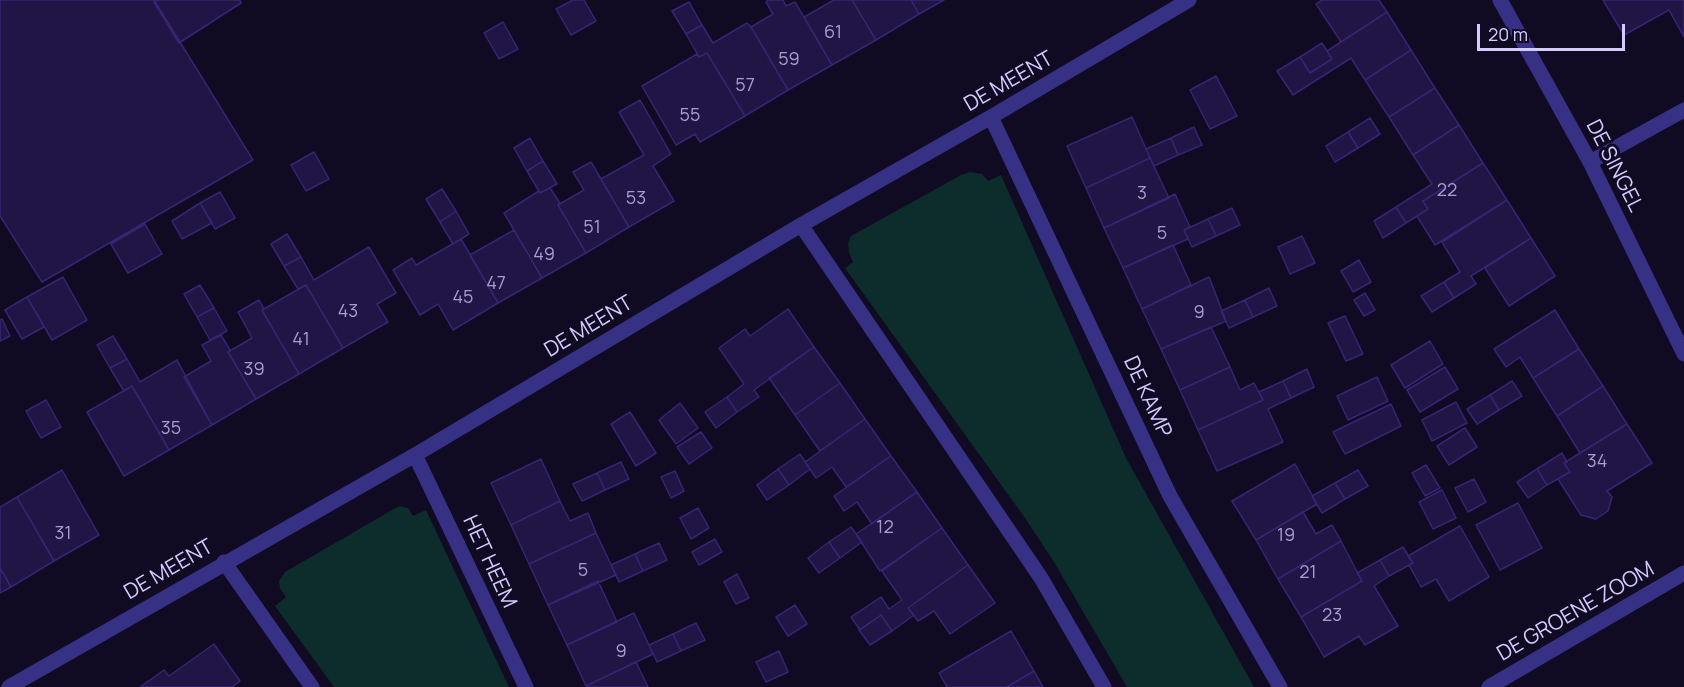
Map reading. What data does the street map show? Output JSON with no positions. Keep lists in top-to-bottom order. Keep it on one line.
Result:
{"streets":{"street":["DE MEENT","DE SINGEL","DE KAMP","HET HEEM","DE GROENE ZOOM"]},"crossings":[["DE MEENT","DE KAMP"],["DE MEENT","HET HEEM"]],"house_numbers":["61","59","57","55","22","3","53","51","5","49","47","45","43","9","41","39","35","34","12","31","19","5","21","23","9"],"scale_bar":"20 m"}
